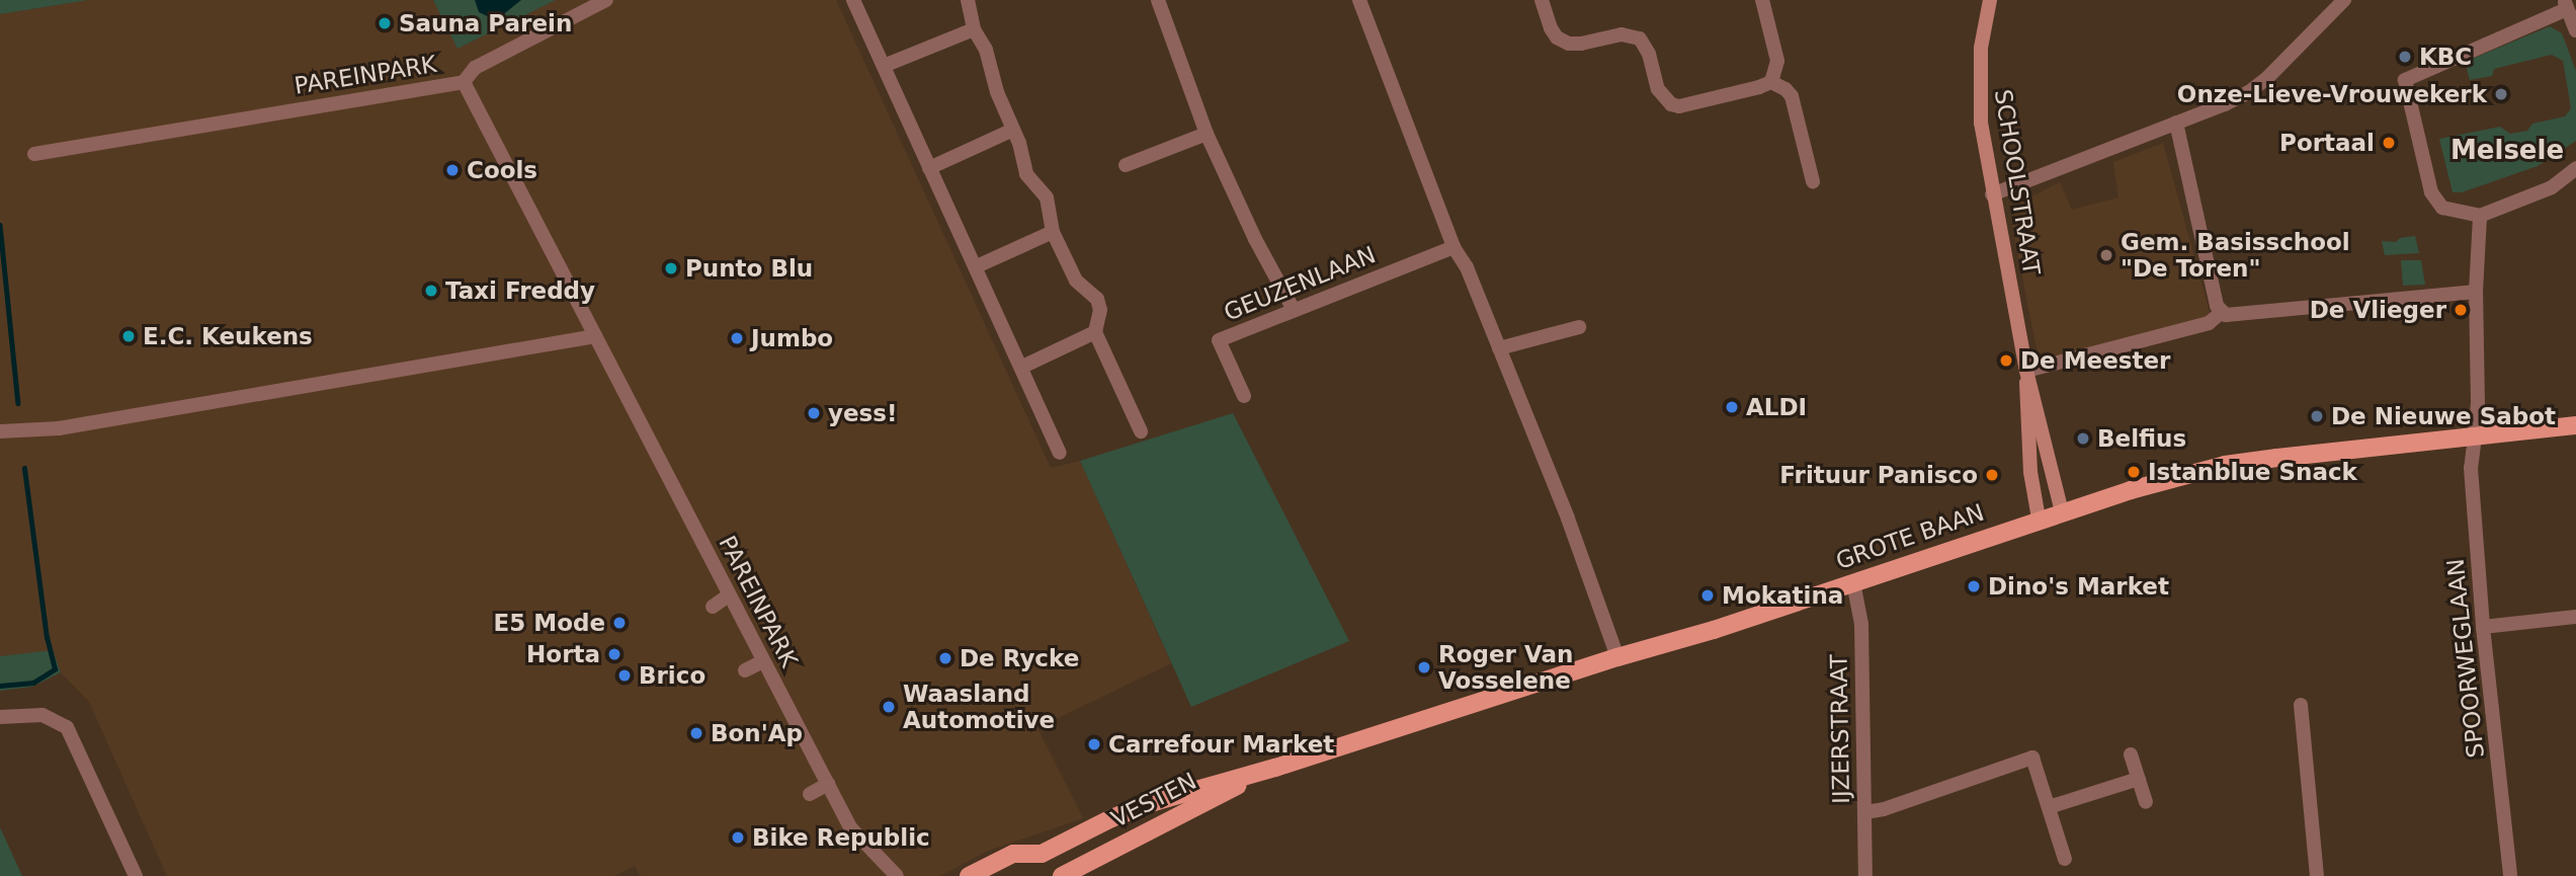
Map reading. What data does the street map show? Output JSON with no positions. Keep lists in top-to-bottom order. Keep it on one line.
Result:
{"streets":{"main road":["SCHOOLSTRAAT","GROTE BAAN","VESTEN"],"street":["PAREINPARK","GEUZENLAAN","SPOORWEGLAAN","IJZERSTRAAT"]},"crossings":[["SCHOOLSTRAAT","GROTE BAAN"],["GROTE BAAN","SPOORWEGLAAN"],["GROTE BAAN","IJZERSTRAAT"],["GROTE BAAN","VESTEN"]],"districts":["Melsele"],"places":["Sauna Parein","KBC","Onze-Lieve-Vrouwekerk","Portaal","Cools","Gem. Basisschool \"De Toren\"","Punto Blu","Taxi Freddy","De Vlieger","E.C. Keukens","Jumbo","De Meester","ALDI","yess!","De Nieuwe Sabot","Belfius","Istanblue Snack","Frituur Panisco","Dino's Market","Mokatina","E5 Mode","Horta","De Rycke","Roger Van Vosselene","Brico","Waasland Automotive","Bon'Ap","Carrefour Market","Bike Republic"]}
